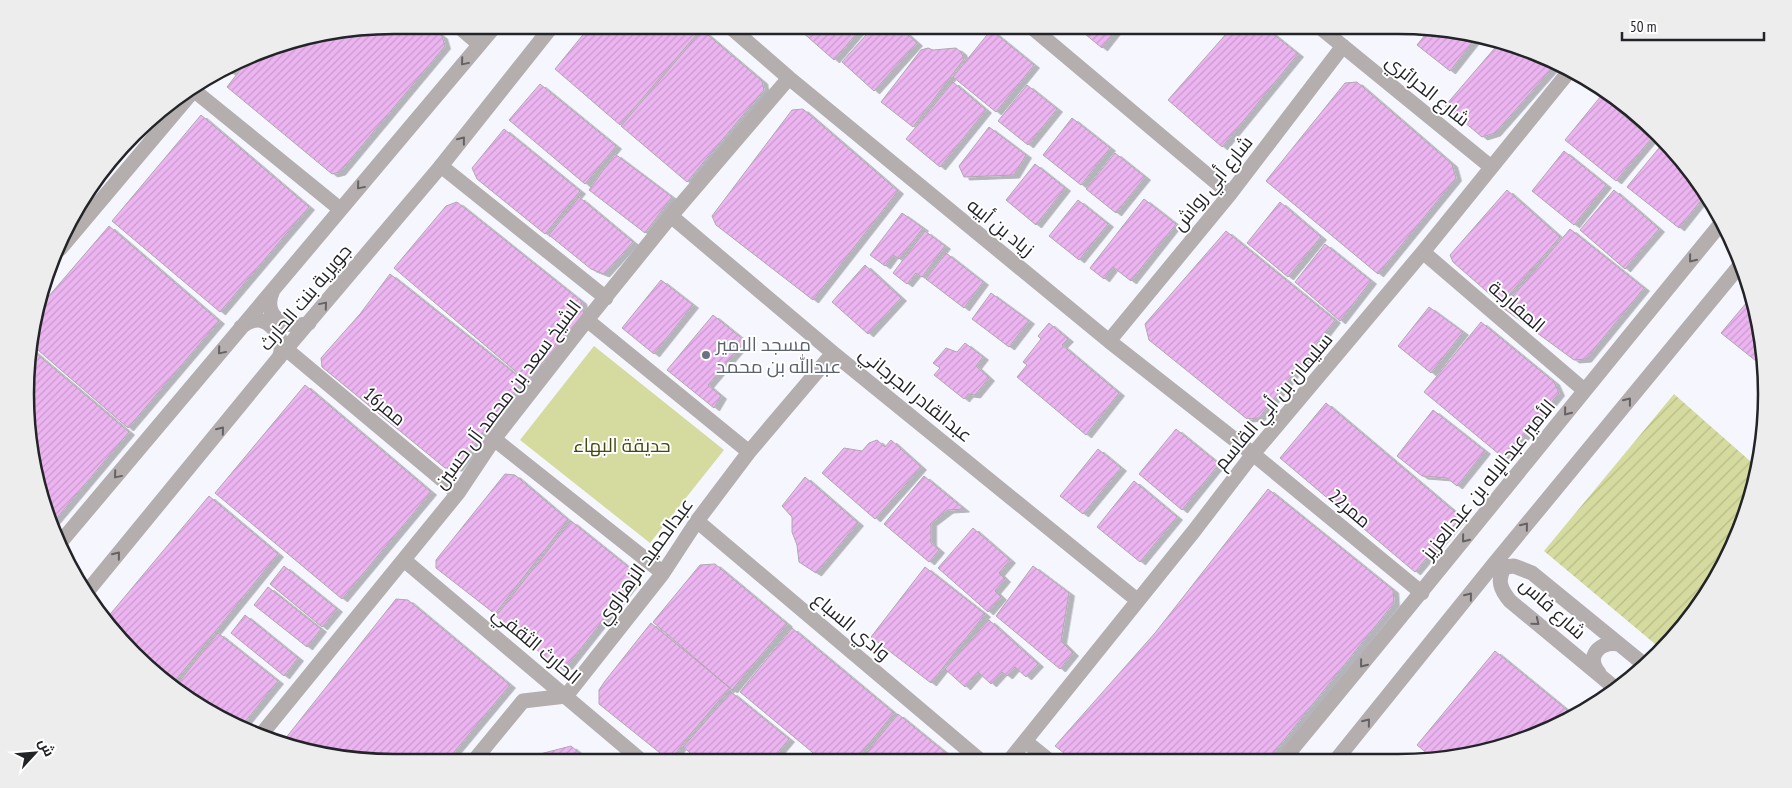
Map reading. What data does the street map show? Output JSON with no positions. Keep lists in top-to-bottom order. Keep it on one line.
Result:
{"streets":{"street":["شارع الحرائري","شارع أبي رواش","زياد بن أبيه","جويرية بنت الحارث","المفارجة","الشيخ سعد بن محمد آل حسين","عبدالقادر الجرجاني","سليمان بن أبي القاسم","ممر16","الأمير عبدالإله بن عبدالعزيز","ممر22","عبدالحميد الزهراوي","شارع فاس","وادي السباع","الحارث الثقفي"]},"crossings":[["شارع الحرائري","شارع أبي رواش"],["شارع الحرائري","سليمان بن أبي القاسم"],["شارع أبي رواش","زياد بن أبيه"],["زياد بن أبيه","الشيخ سعد بن محمد آل حسين"],["زياد بن أبيه","سليمان بن أبي القاسم"],["زياد بن أبيه","ممر22"],["جويرية بنت الحارث","ممر16"],["المفارجة","سليمان بن أبي القاسم"],["المفارجة","الأمير عبدالإله بن عبدالعزيز"],["الشيخ سعد بن محمد آل حسين","عبدالقادر الجرجاني"],["الشيخ سعد بن محمد آل حسين","ممر16"],["الشيخ سعد بن محمد آل حسين","الحارث الثقفي"],["عبدالقادر الجرجاني","سليمان بن أبي القاسم"],["عبدالقادر الجرجاني","عبدالحميد الزهراوي"],["سليمان بن أبي القاسم","ممر22"],["الأمير عبدالإله بن عبدالعزيز","ممر22"],["عبدالحميد الزهراوي","وادي السباع"],["عبدالحميد الزهراوي","الحارث الثقفي"]],"parks":["حديقة البهاء"],"places":["مسجد الامير عبدالله بن محمد"],"scale_bar":"50 m","north":"top right"}
